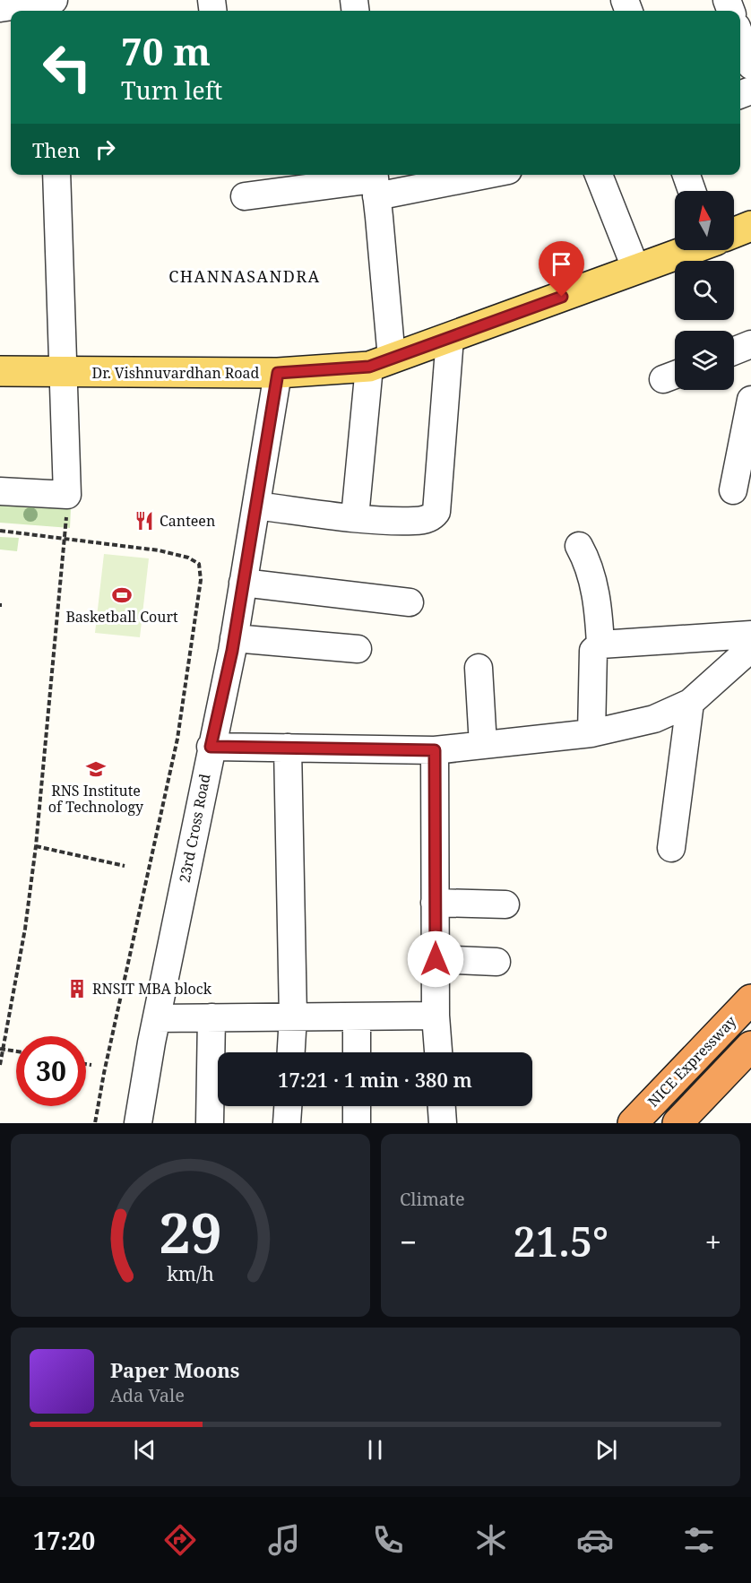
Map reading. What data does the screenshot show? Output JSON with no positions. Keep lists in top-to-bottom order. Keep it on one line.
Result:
{"streets":{"highway":["NICE Expressway"],"main road":["Dr. Vishnuvardhan Road"],"street":["23rd Cross Road"]},"crossings":[["Dr. Vishnuvardhan Road","23rd Cross Road"]],"districts":["CHANNASANDRA"],"places":{"restaurant":["Canteen"],"sports":["Basketball Court"],"school or university":["RNS Institute of Technology"],"building":["RNSIT MBA block"]},"north":"top","page":{"turn":["70 m","Turn left"],"then":"Then","limit":"30","trip":"17:21 · 1 min · 380 m","tile":"Climate","heat":["−","21.5°","+"],"song":["Paper Moons","Ada Vale"],"tabs":"17:20","gauge":["29","km/h"]}}
